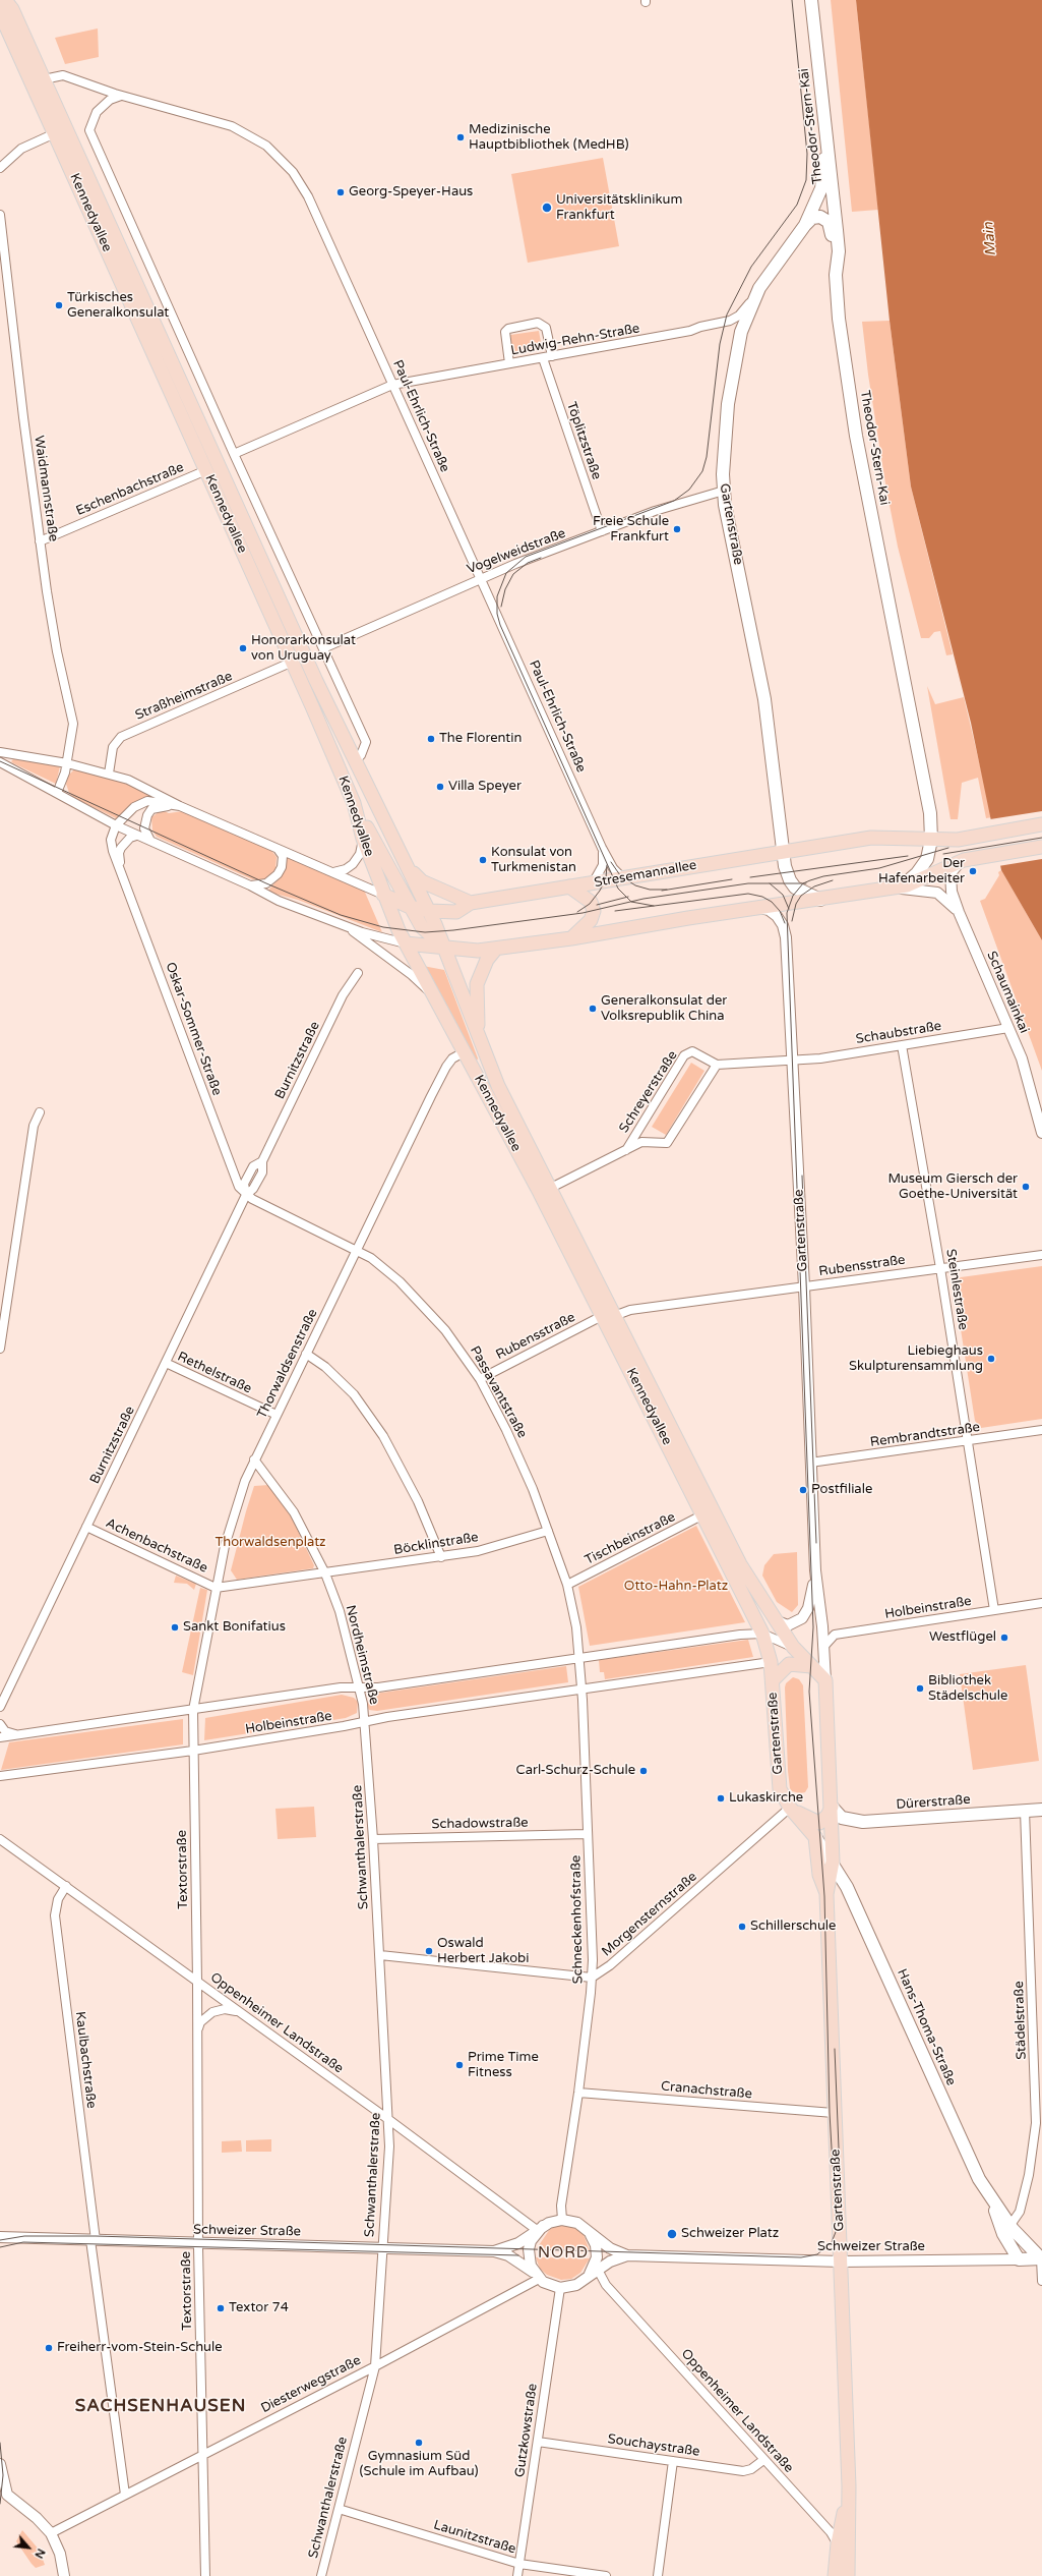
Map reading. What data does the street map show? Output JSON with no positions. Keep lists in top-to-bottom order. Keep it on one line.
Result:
{"streets":{"main road":["Theodor-Stern-Kai","Kennedyallee","Gartenstraße","Stresemannallee","Dürerstraße","Hans-Thoma-Straße","Schweizer Straße"],"street":["Ludwig-Rehn-Straße","Paul-Ehrlich-Straße","Töplitzstraße","Waidmannstraße","Eschenbachstraße","Vogelweidstraße","Straßheimstraße","Schaumainkai","Oskar-Sommer-Straße","Schaubstraße","Burnitzstraße","Schreyerstraße","Rubensstraße","Steinlestraße","Thorwaldsenstraße","Rethelstraße","Passavantstraße","Rembrandtstraße","Tischbeinstraße","Böcklinstraße","Achenbachstraße","Holbeinstraße","Nordheimstraße","Schadowstraße","Schwanthalerstraße","Textorstraße","Morgensternstraße","Schneckenhofstraße","Städelstraße","Oppenheimer Landstraße","Kaulbachstraße","Cranachstraße","Diesterwegstraße","Gutzkowstraße","Souchaystraße","Launitzstraße"]},"crossings":[["Theodor-Stern-Kai","Gartenstraße"],["Theodor-Stern-Kai","Stresemannallee"],["Theodor-Stern-Kai","Schaumainkai"],["Kennedyallee","Paul-Ehrlich-Straße"],["Kennedyallee","Eschenbachstraße"],["Kennedyallee","Gartenstraße"],["Kennedyallee","Vogelweidstraße"],["Kennedyallee","Straßheimstraße"],["Kennedyallee","Stresemannallee"],["Kennedyallee","Schreyerstraße"],["Kennedyallee","Rubensstraße"],["Kennedyallee","Thorwaldsenstraße"],["Kennedyallee","Tischbeinstraße"],["Ludwig-Rehn-Straße","Paul-Ehrlich-Straße"],["Ludwig-Rehn-Straße","Töplitzstraße"],["Ludwig-Rehn-Straße","Gartenstraße"],["Paul-Ehrlich-Straße","Vogelweidstraße"],["Paul-Ehrlich-Straße","Stresemannallee"],["Töplitzstraße","Vogelweidstraße"],["Waidmannstraße","Eschenbachstraße"],["Waidmannstraße","Stresemannallee"],["Gartenstraße","Vogelweidstraße"],["Gartenstraße","Stresemannallee"],["Gartenstraße","Schaubstraße"],["Gartenstraße","Rubensstraße"],["Gartenstraße","Rembrandtstraße"],["Gartenstraße","Holbeinstraße"],["Gartenstraße","Dürerstraße"],["Gartenstraße","Morgensternstraße"],["Gartenstraße","Oppenheimer Landstraße"],["Gartenstraße","Hans-Thoma-Straße"],["Gartenstraße","Cranachstraße"],["Gartenstraße","Schweizer Straße"],["Straßheimstraße","Stresemannallee"],["Stresemannallee","Oskar-Sommer-Straße"],["Schaumainkai","Schaubstraße"],["Oskar-Sommer-Straße","Burnitzstraße"],["Oskar-Sommer-Straße","Passavantstraße"],["Schaubstraße","Steinlestraße"],["Burnitzstraße","Rethelstraße"],["Burnitzstraße","Passavantstraße"],["Burnitzstraße","Achenbachstraße"],["Rubensstraße","Steinlestraße"],["Rubensstraße","Passavantstraße"],["Steinlestraße","Rembrandtstraße"],["Steinlestraße","Holbeinstraße"],["Thorwaldsenstraße","Rethelstraße"],["Thorwaldsenstraße","Passavantstraße"],["Thorwaldsenstraße","Achenbachstraße"],["Thorwaldsenstraße","Holbeinstraße"],["Thorwaldsenstraße","Textorstraße"],["Passavantstraße","Tischbeinstraße"],["Passavantstraße","Böcklinstraße"],["Passavantstraße","Holbeinstraße"],["Böcklinstraße","Nordheimstraße"],["Holbeinstraße","Nordheimstraße"],["Holbeinstraße","Schwanthalerstraße"],["Holbeinstraße","Textorstraße"],["Holbeinstraße","Schneckenhofstraße"],["Nordheimstraße","Schwanthalerstraße"],["Dürerstraße","Städelstraße"],["Schadowstraße","Schwanthalerstraße"],["Schadowstraße","Schneckenhofstraße"],["Schwanthalerstraße","Oppenheimer Landstraße"],["Schwanthalerstraße","Schweizer Straße"],["Schwanthalerstraße","Diesterwegstraße"],["Schwanthalerstraße","Launitzstraße"],["Textorstraße","Oppenheimer Landstraße"],["Textorstraße","Schweizer Straße"],["Textorstraße","Diesterwegstraße"],["Morgensternstraße","Schneckenhofstraße"],["Schneckenhofstraße","Oppenheimer Landstraße"],["Schneckenhofstraße","Cranachstraße"],["Schneckenhofstraße","Diesterwegstraße"],["Schneckenhofstraße","Gutzkowstraße"],["Städelstraße","Hans-Thoma-Straße"],["Oppenheimer Landstraße","Kaulbachstraße"],["Oppenheimer Landstraße","Diesterwegstraße"],["Oppenheimer Landstraße","Gutzkowstraße"],["Oppenheimer Landstraße","Souchaystraße"],["Hans-Thoma-Straße","Schweizer Straße"],["Kaulbachstraße","Schweizer Straße"],["Kaulbachstraße","Diesterwegstraße"],["Diesterwegstraße","Gutzkowstraße"],["Gutzkowstraße","Souchaystraße"],["Gutzkowstraße","Launitzstraße"]],"districts":["NORD","SACHSENHAUSEN"],"water":["Main"],"parks":["Thorwaldsenplatz","Otto-Hahn-Platz"],"places":["Medizinische Hauptbibliothek (MedHB)","Georg-Speyer-Haus","Universitätsklinikum Frankfurt","Türkisches Generalkonsulat","Freie Schule Frankfurt","Honorarkonsulat von Uruguay","The Florentin","Villa Speyer","Konsulat von Turkmenistan","Der Hafenarbeiter","Generalkonsulat der Volksrepublik China","Museum Giersch der Goethe-Universität","Liebieghaus Skulpturensammlung","Postfiliale","Sankt Bonifatius","Westflügel","Bibliothek Städelschule","Carl-Schurz-Schule","Lukaskirche","Schillerschule","Oswald Herbert Jakobi","Prime Time Fitness","Schweizer Platz","Textor 74","Freiherr-vom-Stein-Schule","Gymnasium Süd (Schule im Aufbau)"],"north":"bottom right"}
